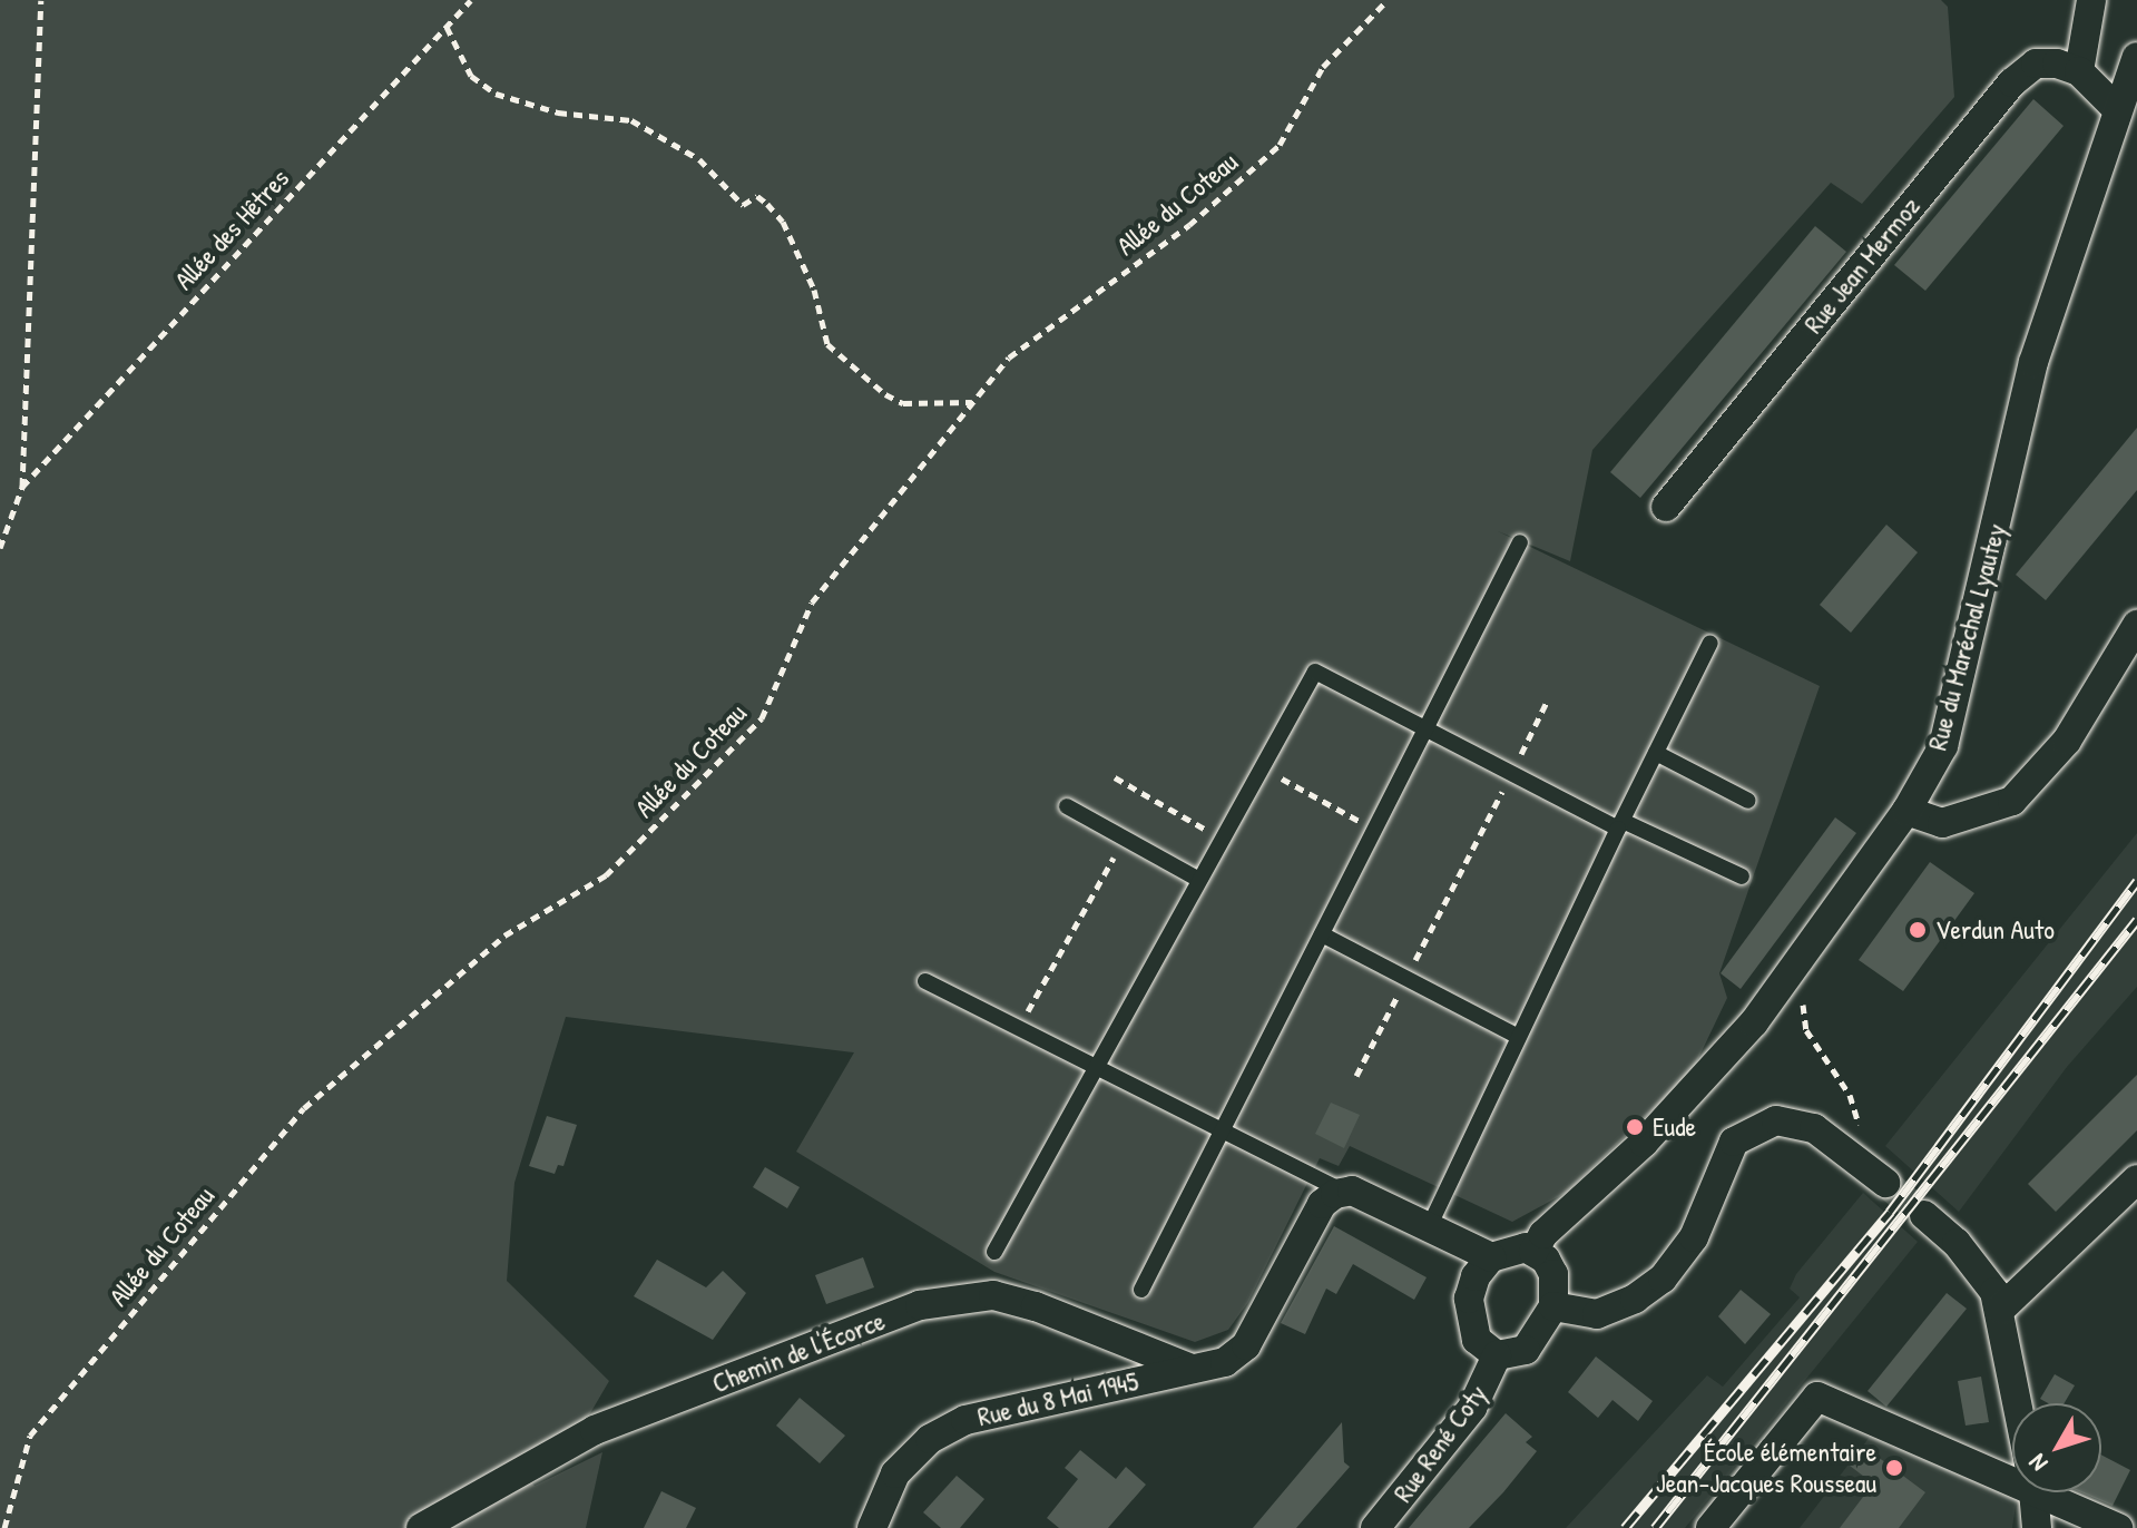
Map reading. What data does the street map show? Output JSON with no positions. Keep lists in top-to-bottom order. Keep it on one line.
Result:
{"streets":{"street":["Rue Jean Mermoz","Rue du Maréchal Lyautey","Chemin de l'Écorce","Rue du 8 Mai 1945","Rue René Coty"],"path":["Allée du Coteau","Allée des Hêtres"]},"crossings":[["Rue du Maréchal Lyautey","Rue René Coty"],["Chemin de l'Écorce","Rue du 8 Mai 1945"]],"places":["Verdun Auto","Eude","École élémentaire Jean-Jacques Rousseau"],"north":"bottom left"}
